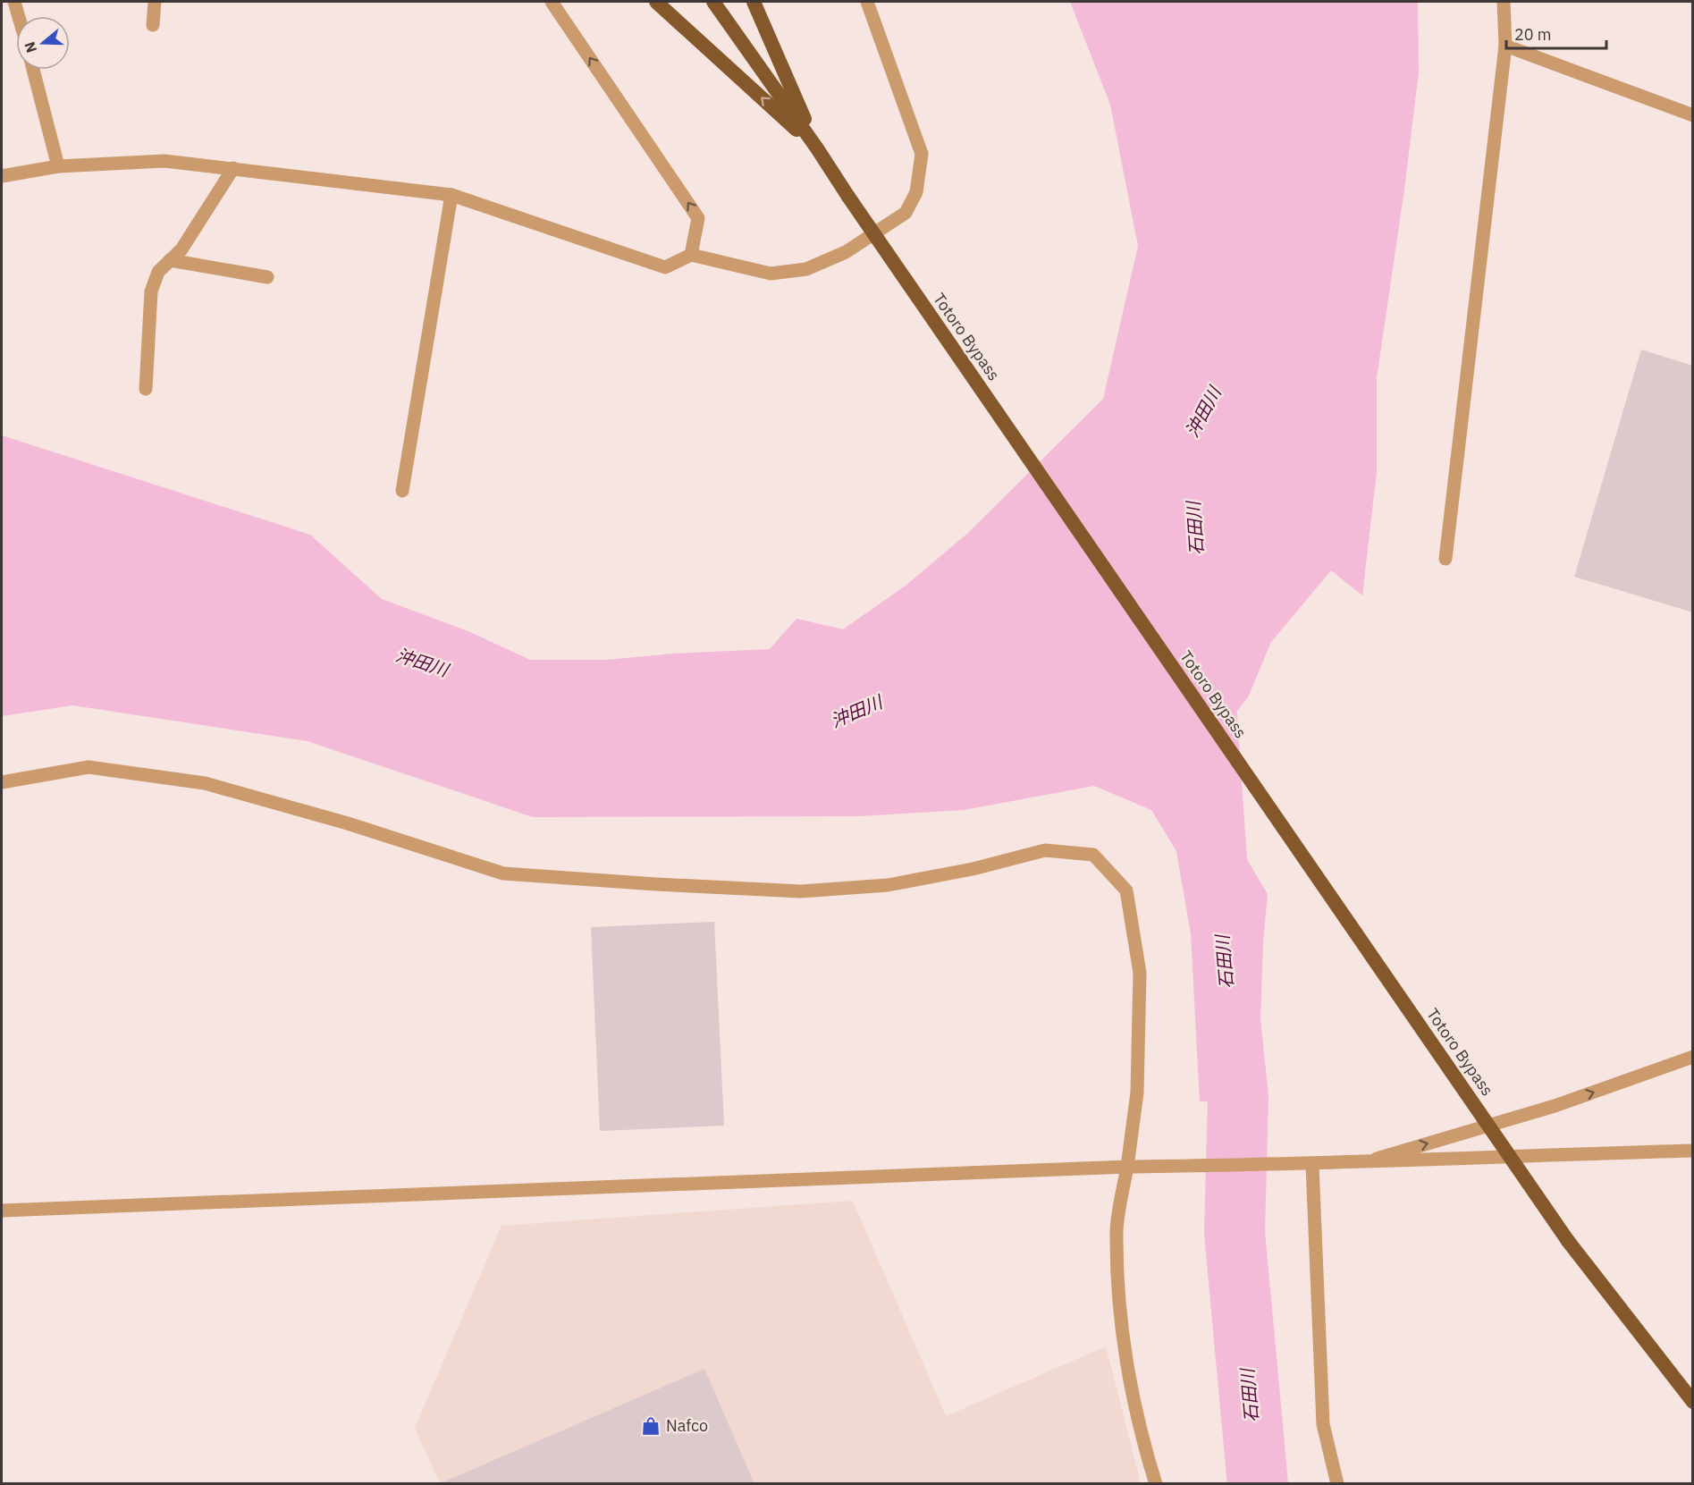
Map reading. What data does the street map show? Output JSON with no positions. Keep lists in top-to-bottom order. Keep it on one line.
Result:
{"streets":{"highway":["Totoro Bypass"]},"water":["沖田川","石田川"],"places":{"shop":["Nafco"]},"scale_bar":"20 m","north":"left"}
